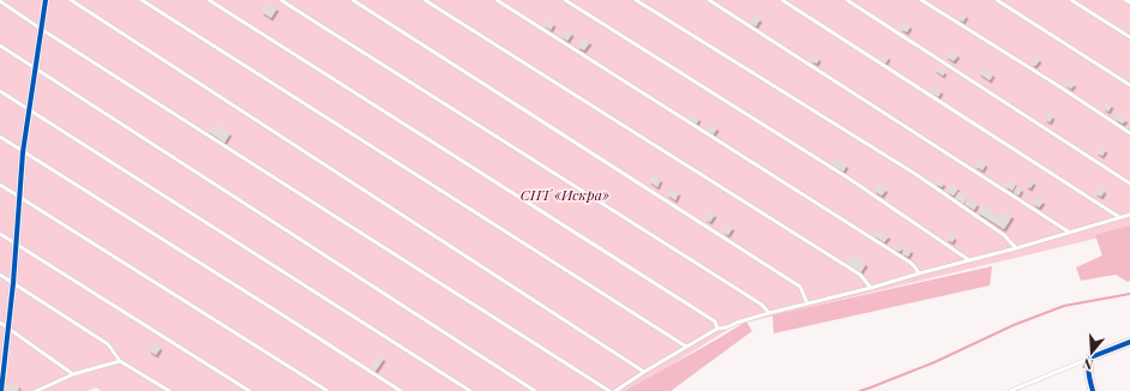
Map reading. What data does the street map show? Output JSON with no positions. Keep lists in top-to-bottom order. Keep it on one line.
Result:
{"parks":["СНТ «Искра»"],"north":"bottom"}
